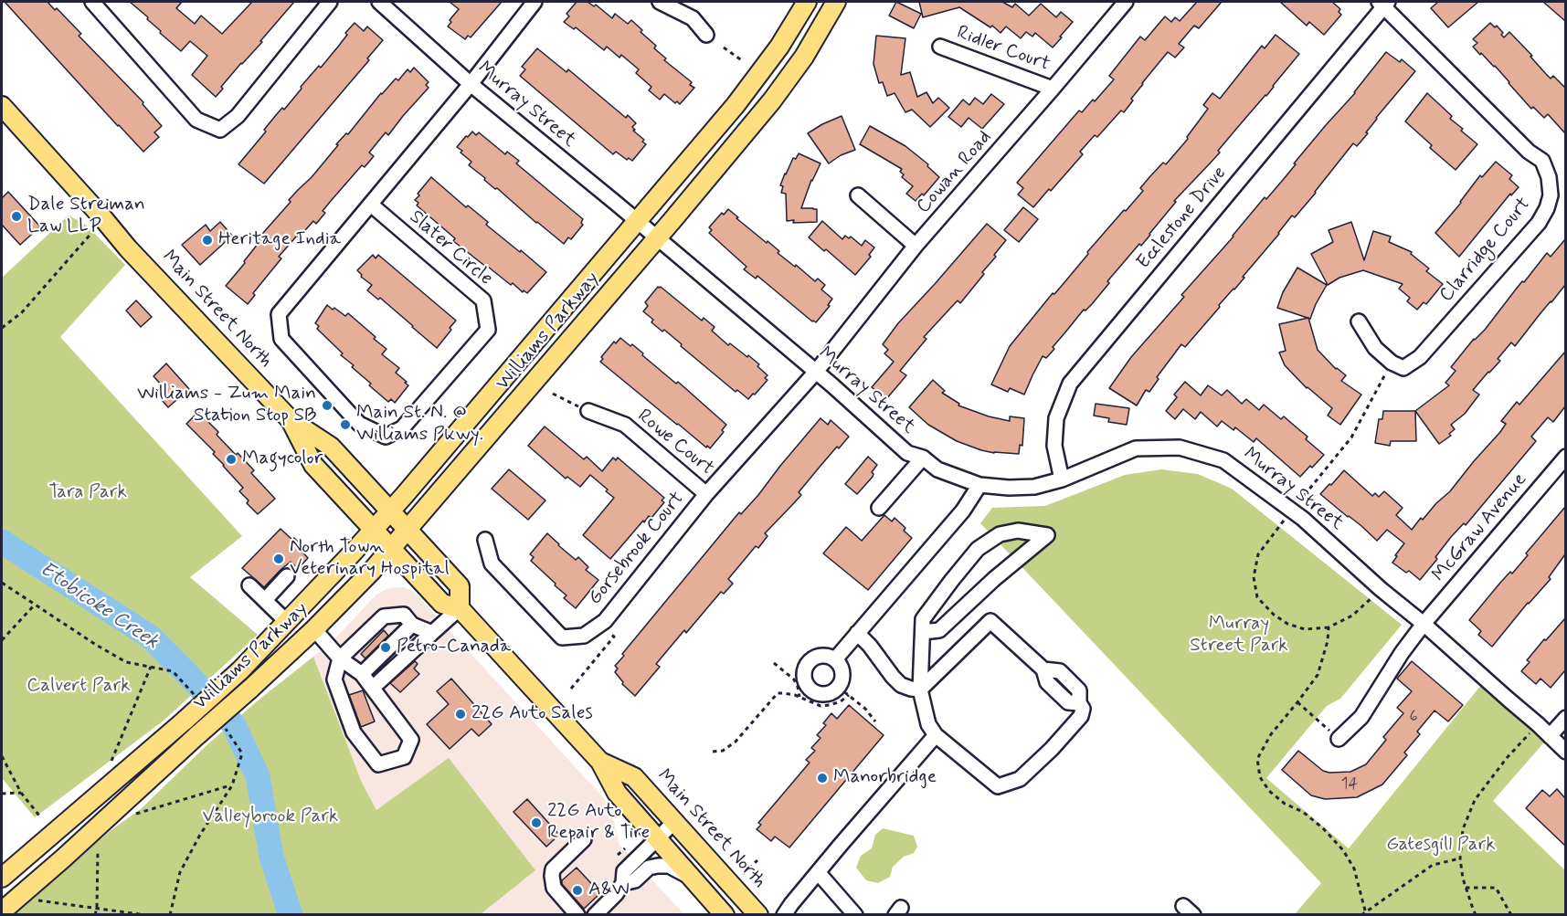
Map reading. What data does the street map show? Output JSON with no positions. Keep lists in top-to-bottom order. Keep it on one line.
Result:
{"streets":{"main road":["Main Street North","Williams Parkway"],"street":["Ridler Court","Murray Street","Cowan Road","Ecclestone Drive","Slater Circle","Clarridge Court","Rowe Court","McGraw Avenue","Gorsebrook Court"]},"crossings":[["Ridler Court","Cowan Road"],["Murray Street","Cowan Road"],["Murray Street","Ecclestone Drive"],["Murray Street","Slater Circle"],["Murray Street","Williams Parkway"],["Murray Street","McGraw Avenue"],["Murray Street","Gorsebrook Court"],["Cowan Road","Gorsebrook Court"],["Ecclestone Drive","Clarridge Court"],["Main Street North","Williams Parkway"],["Rowe Court","Gorsebrook Court"]],"water":["Etobicoke Creek"],"parks":["Tara Park","Murray Street Park","Calvert Park","Valleybrook Park","Gatesgill Park"],"places":["Dale Streiman Law LLP","Heritage India","Williams - Zum Main Station Stop SB","Main St. N. @ Williams Pkwy.","Magycolor","North Town Veterinary Hospital","Petro-Canada","22G Auto Sales","Manorbridge","22G Auto Repair & Tire","A&W"],"house_numbers":["6","14"]}
